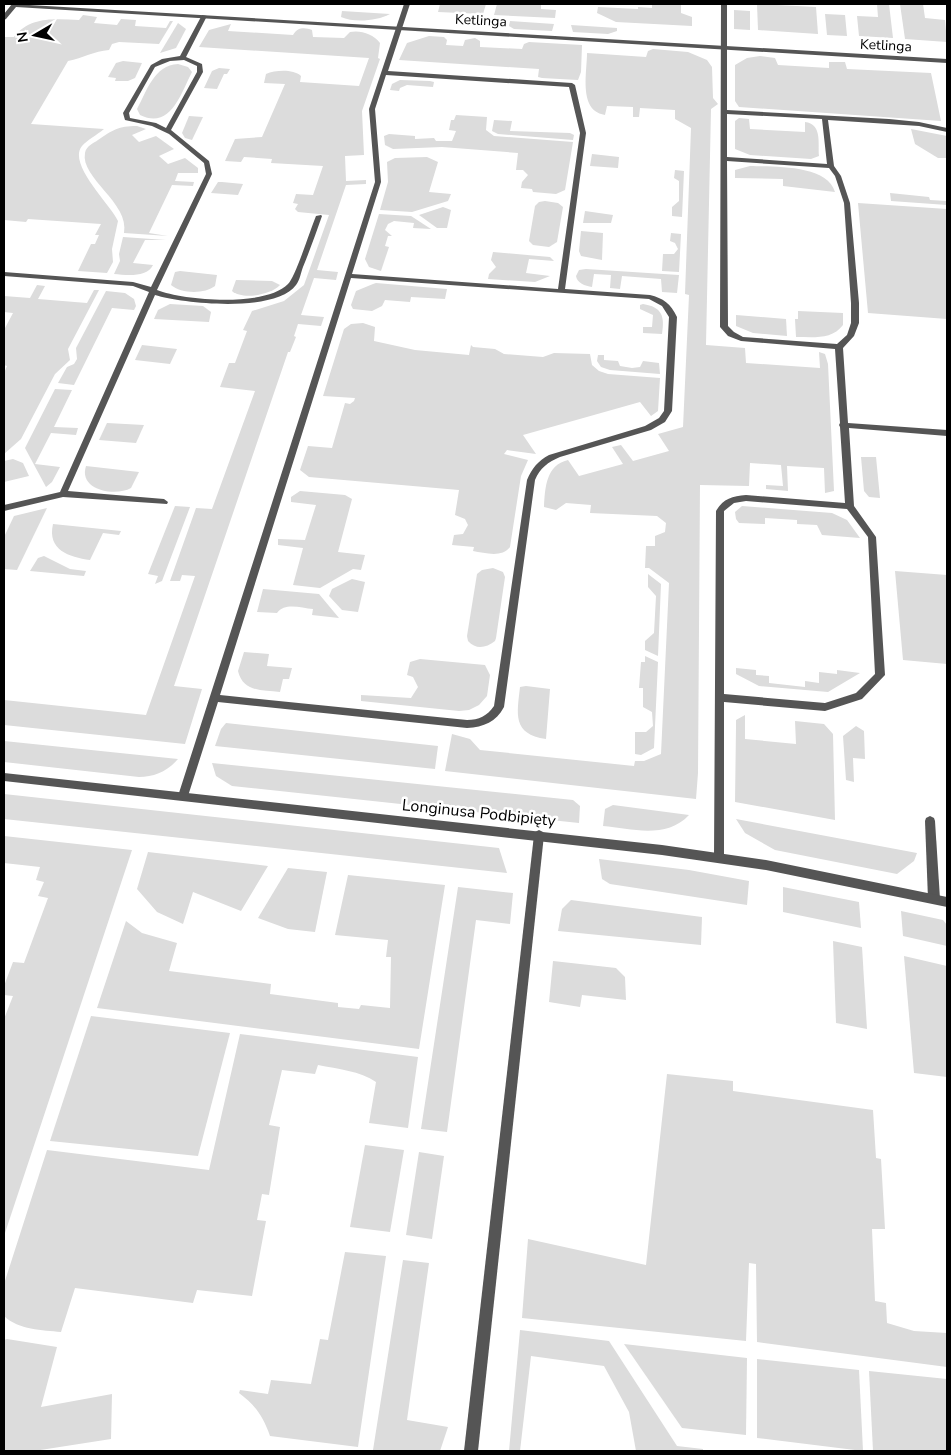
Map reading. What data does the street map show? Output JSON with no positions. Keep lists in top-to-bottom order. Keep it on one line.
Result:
{"streets":{"street":["Ketlinga","Longinusa Podbipięty"]},"north":"left"}
